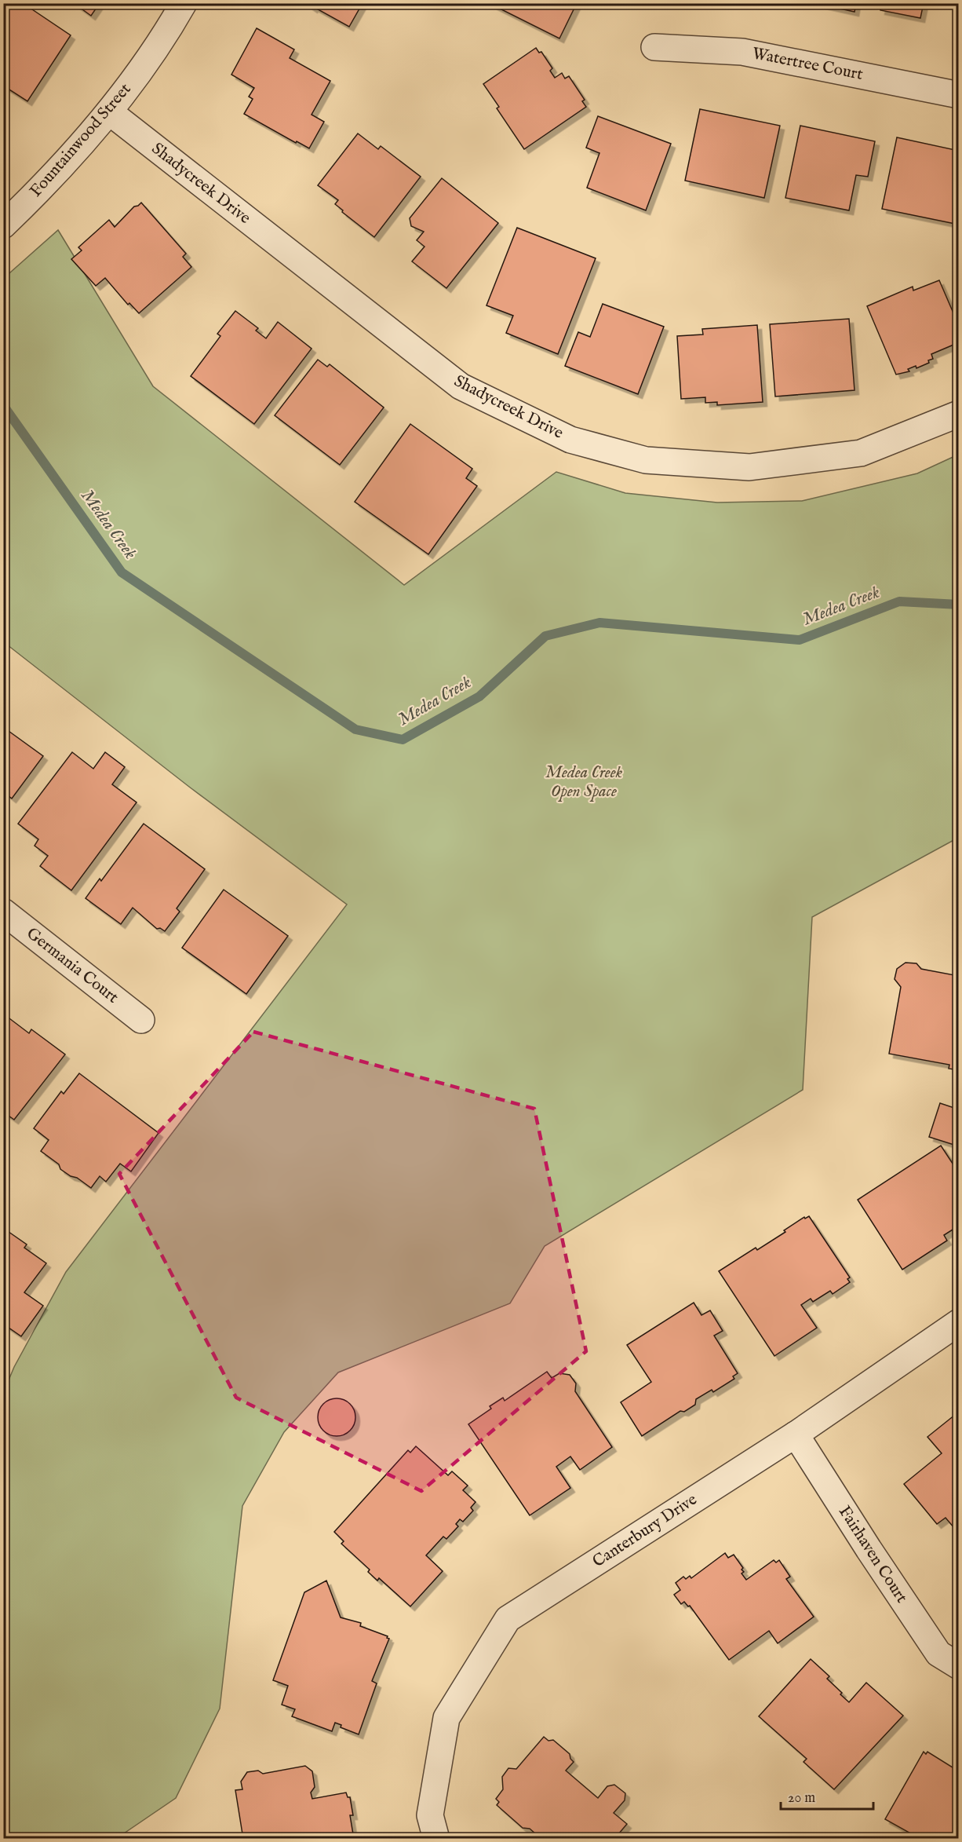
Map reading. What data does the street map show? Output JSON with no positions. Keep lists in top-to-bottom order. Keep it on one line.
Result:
{"streets":{"street":["Watertree Court","Fountainwood Street","Shadycreek Drive","Germania Court","Canterbury Drive","Fairhaven Court"]},"crossings":[["Fountainwood Street","Shadycreek Drive"],["Canterbury Drive","Fairhaven Court"]],"water":["Medea Creek"],"parks":["Medea Creek Open Space"],"scale_bar":"20 m"}
